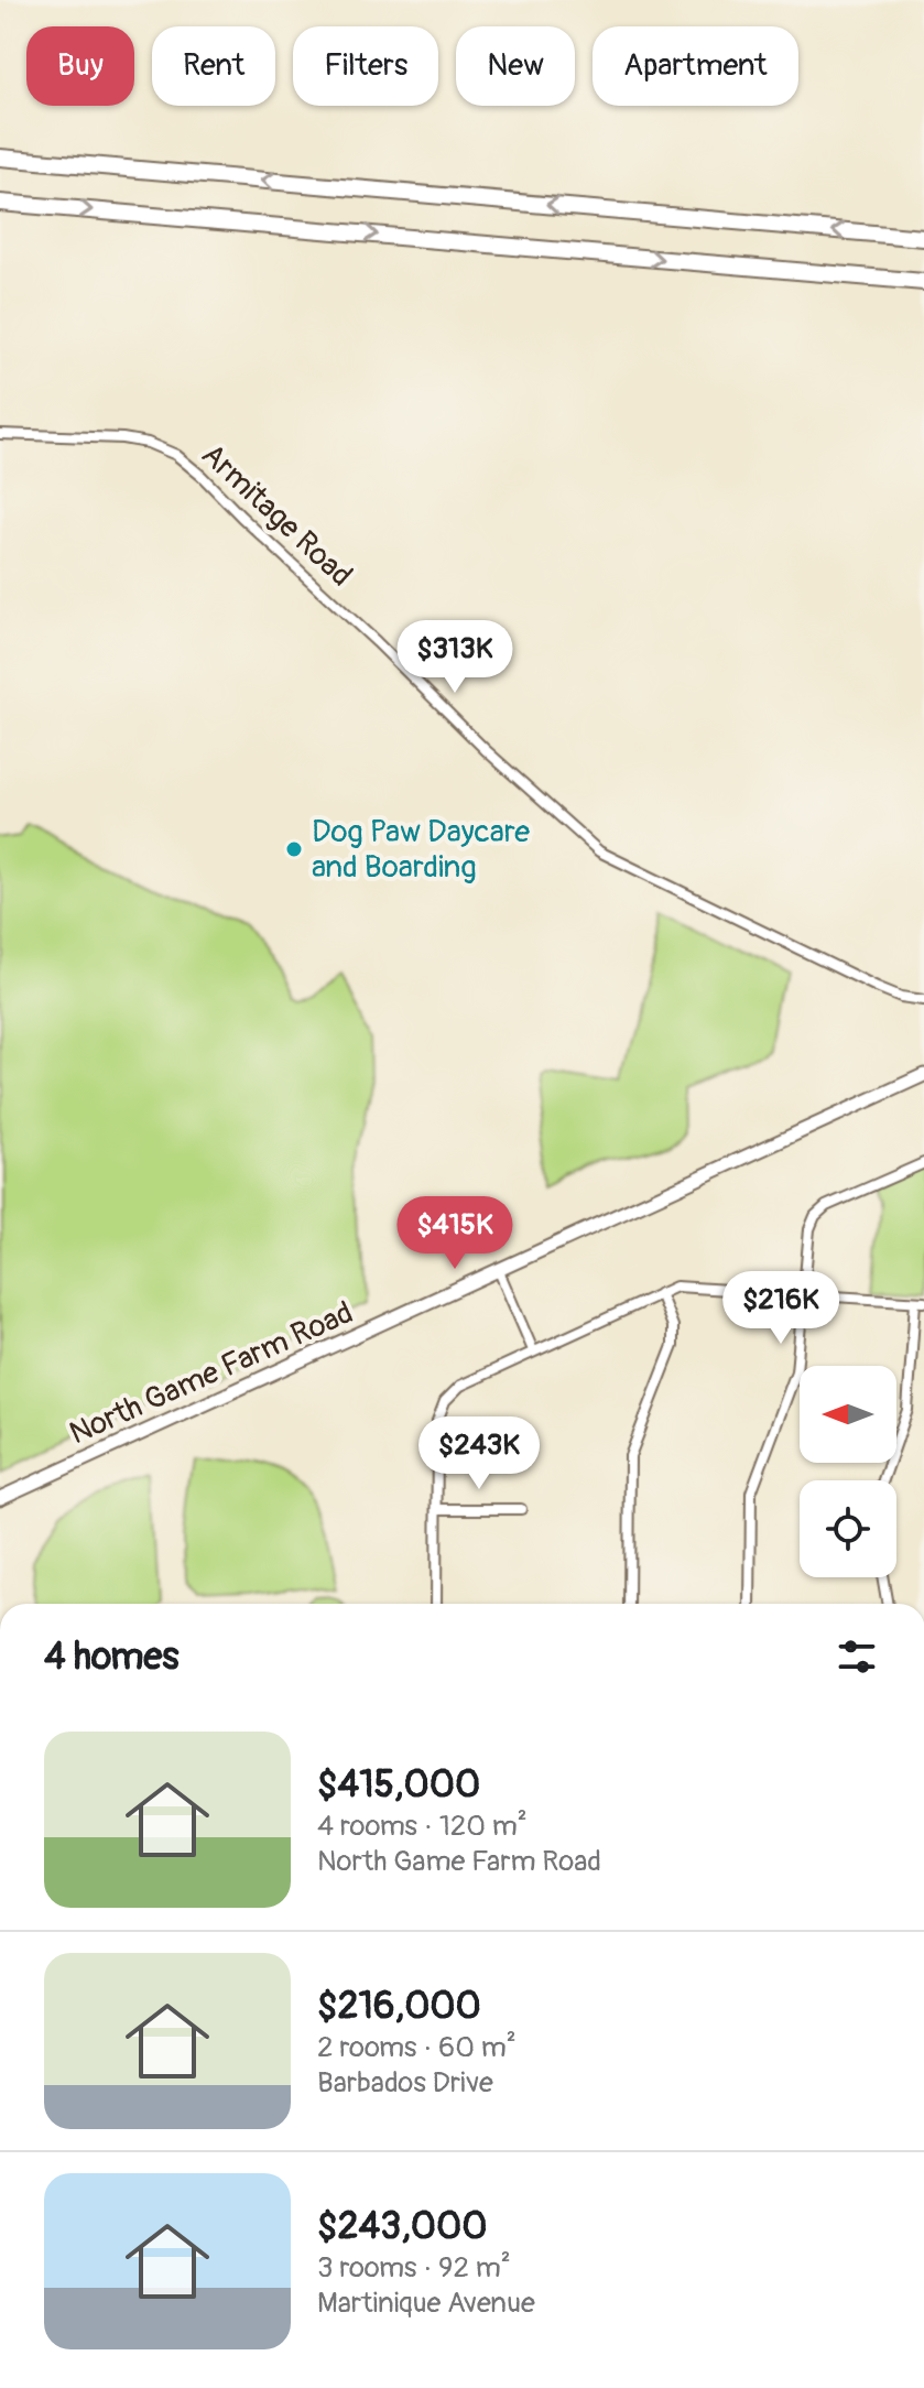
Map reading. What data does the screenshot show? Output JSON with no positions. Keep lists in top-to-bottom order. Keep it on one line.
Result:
{"streets":{"main road":["North Game Farm Road"],"street":["Armitage Road"]},"places":["Dog Paw Daycare and Boarding"],"north":"left","page":{"chip":["Buy","Rent","Filters","New","Apartment"],"price":["$313K","$415K","$216K","$243K"],"heading":"4 homes","list":[{"name":"$415,000","note":"4 rooms · 120 m² · North Game Farm Road"},{"name":"$216,000","note":"2 rooms · 60 m² · Barbados Drive"},{"name":"$243,000","note":"3 rooms · 92 m² · Martinique Avenue"}]}}
